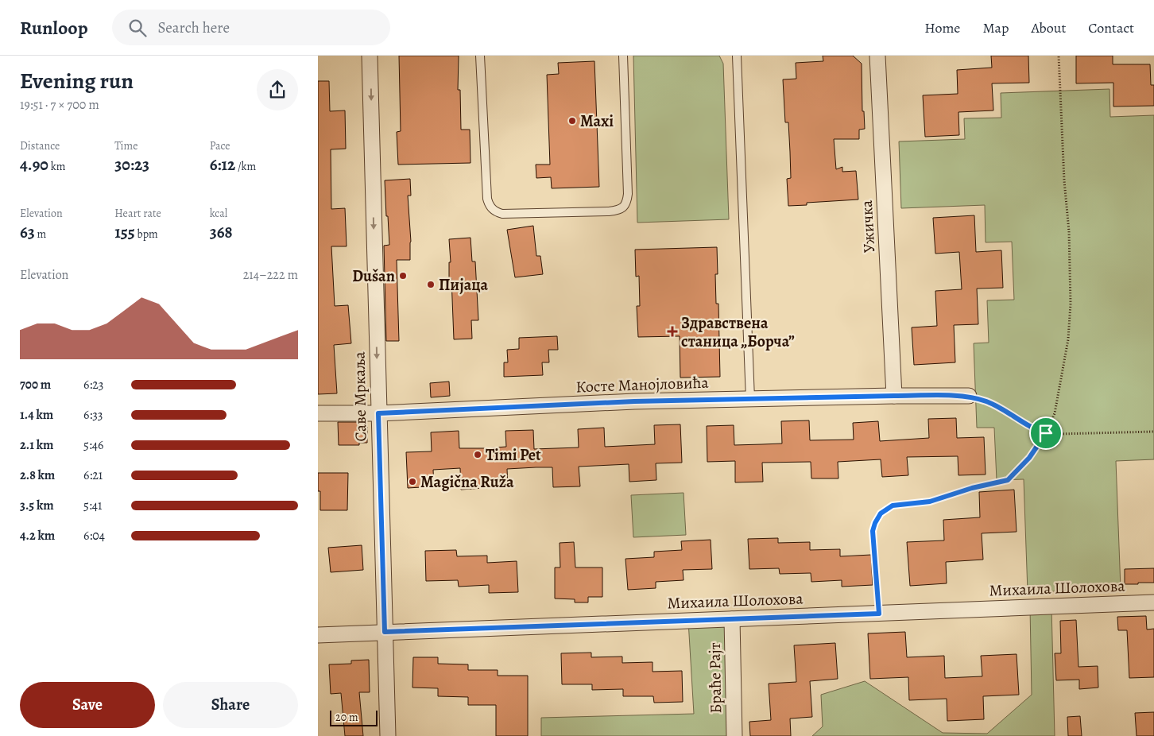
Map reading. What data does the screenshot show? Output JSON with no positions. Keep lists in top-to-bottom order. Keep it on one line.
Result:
{"streets":{"street":["Ужичка","Косте Манојловића","Саве Мркаља","Михаила Шолохова","Браће Рајт"]},"crossings":[["Ужичка","Косте Манојловића"],["Косте Манојловића","Саве Мркаља"],["Саве Мркаља","Михаила Шолохова"],["Михаила Шолохова","Браће Рајт"]],"one_way":["Саве Мркаља"],"places":{"other":["Maxi","Dušan","Пијаца","Timi Pet","Magična Ruža"],"health":["Здравствена станица „Борча”"]},"scale_bar":"20 m","page":{"header":"Runloop","search":"Search here","nav":["Home","Map","About","Contact"],"heading":["Evening run","19:51 · 7 × 700 m"],"stats":[["Distance","4.90 km"],["Time","30:23"],["Pace","6:12 /km"],["Elevation","63 m"],["Heart rate","155 bpm"],["kcal","368"]],"chart":["Elevation","214–222 m"],"list":[{"name":"700 m","note":"6:23"},{"name":"1.4 km","note":"6:33"},{"name":"2.1 km","note":"5:46"},{"name":"2.8 km","note":"6:21"},{"name":"3.5 km","note":"5:41"},{"name":"4.2 km","note":"6:04"}],"buttons":["Save","Share"],"scale":"20 m"}}
